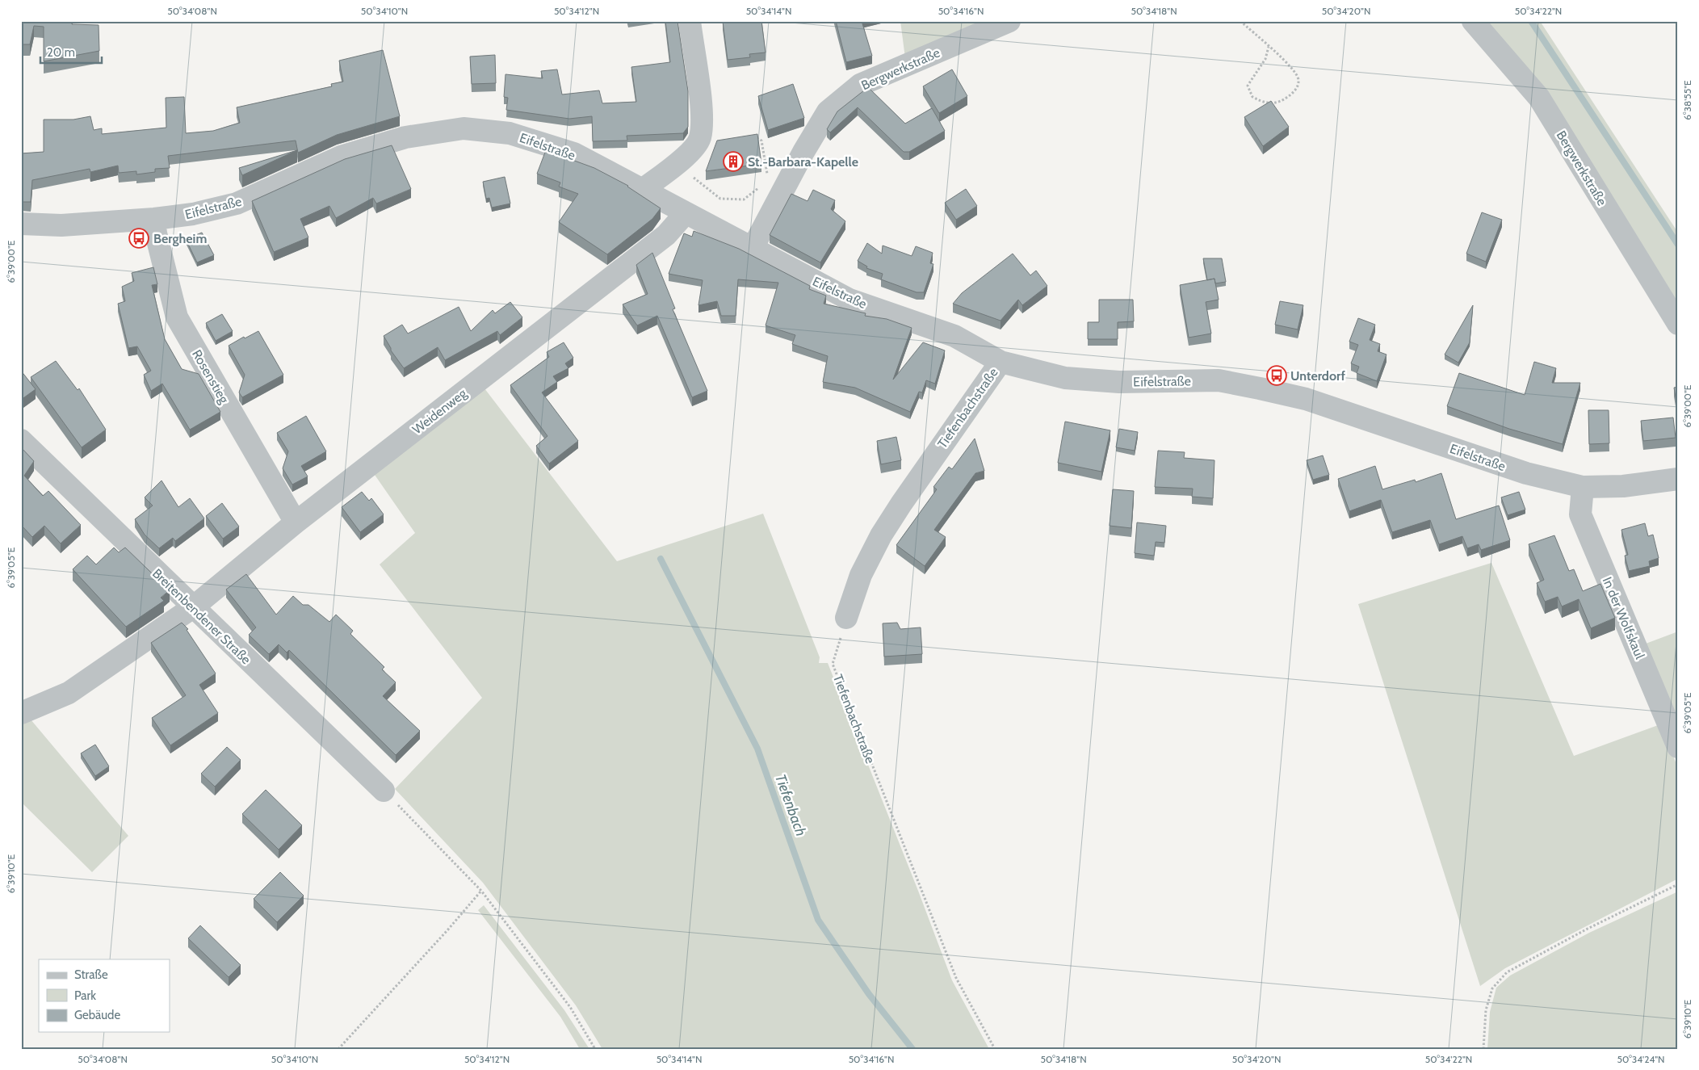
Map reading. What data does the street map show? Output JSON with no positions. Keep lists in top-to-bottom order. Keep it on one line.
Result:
{"streets":{"street":["Bergwerkstraße","Eifelstraße","Rosenstieg","Tiefenbachstraße","Weidenweg","Breitenbendener Straße","In der Wolfskaul"]},"crossings":[["Bergwerkstraße","Eifelstraße"],["Eifelstraße","Rosenstieg"],["Eifelstraße","Tiefenbachstraße"],["Eifelstraße","Weidenweg"],["Eifelstraße","In der Wolfskaul"],["Rosenstieg","Weidenweg"],["Weidenweg","Breitenbendener Straße"]],"water":["Tiefenbach"],"places":{"building":["St.-Barbara-Kapelle"],"bus stop":["Bergheim","Unterdorf"]},"legend":["Straße","Park","Gebäude"],"scale_bar":"20 m","coordinates":["50°34'08\"N","50°34'10\"N","50°34'12\"N","50°34'14\"N","50°34'16\"N","50°34'18\"N","50°34'20\"N","50°34'22\"N","6°38'55\"E","6°39'00\"E","6°39'05\"E","6°39'10\"E","50°34'24\"N"]}
